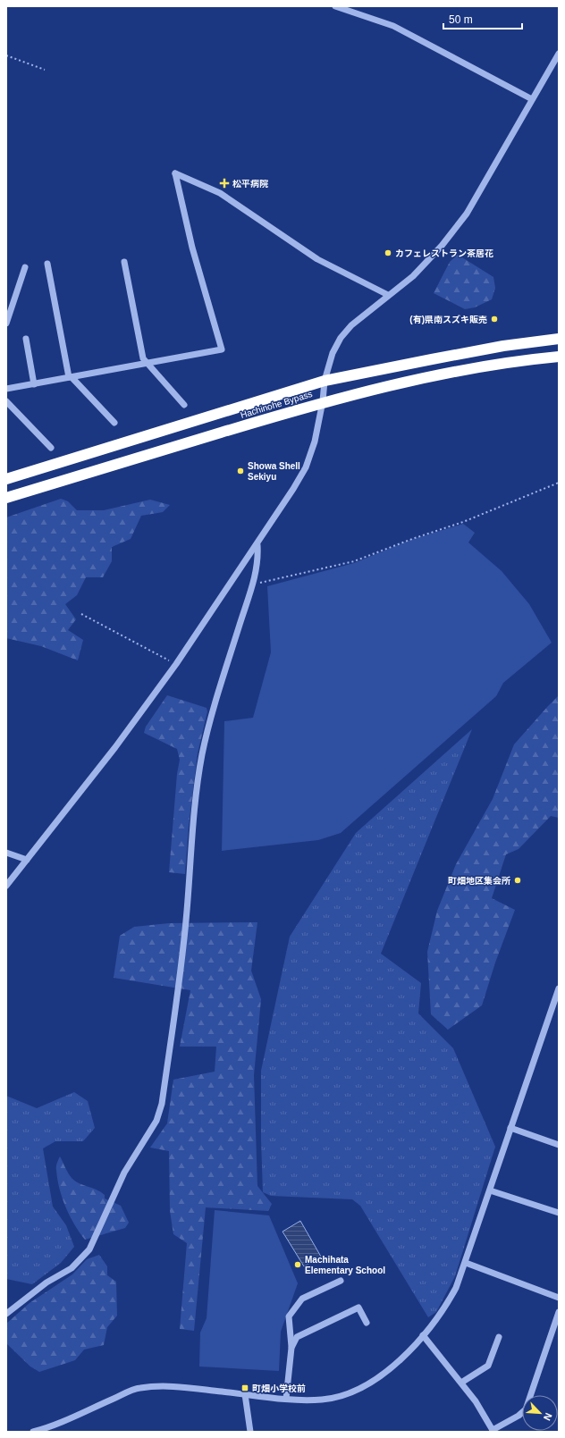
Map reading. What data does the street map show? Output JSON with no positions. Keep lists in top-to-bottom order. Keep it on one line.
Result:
{"streets":{"highway":["Hachinohe Bypass"]},"places":{"health":["松平病院"],"other":["カフェレストラン茶居花","(有)県南スズキ販売","Showa Shell Sekiyu","町畑地区集会所","Machihata Elementary School"],"transit":["町畑小学校前"]},"scale_bar":"50 m","north":"bottom right"}
